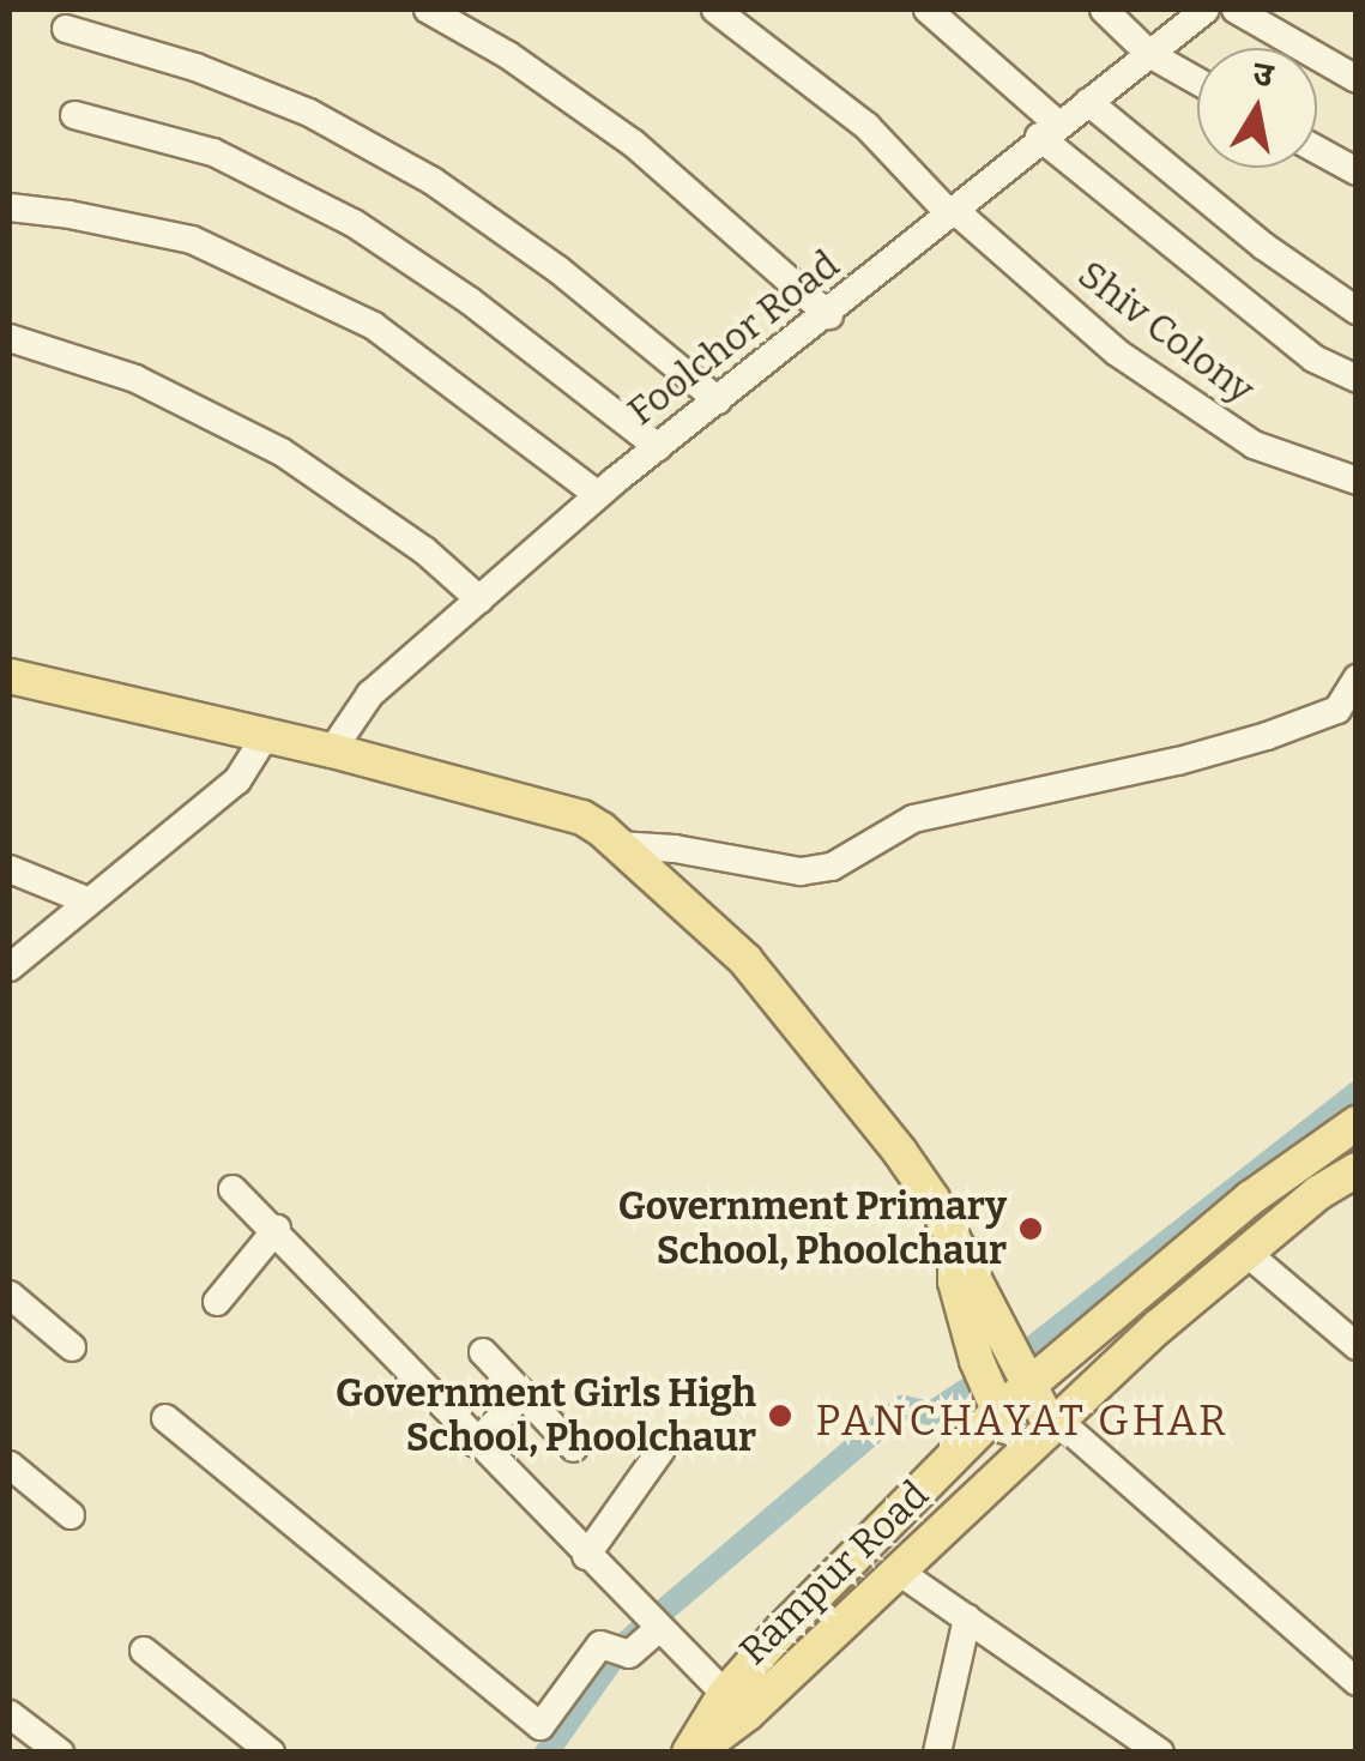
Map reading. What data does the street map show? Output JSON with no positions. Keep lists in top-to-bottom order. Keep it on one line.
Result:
{"streets":{"main road":["Rampur Road"],"street":["Shiv Colony","Foolchor Road"]},"crossings":[["Shiv Colony","Foolchor Road"]],"districts":["PANCHAYAT GHAR"],"places":["Government Primary School, Phoolchaur","Government Girls High School, Phoolchaur"],"north":"top"}
